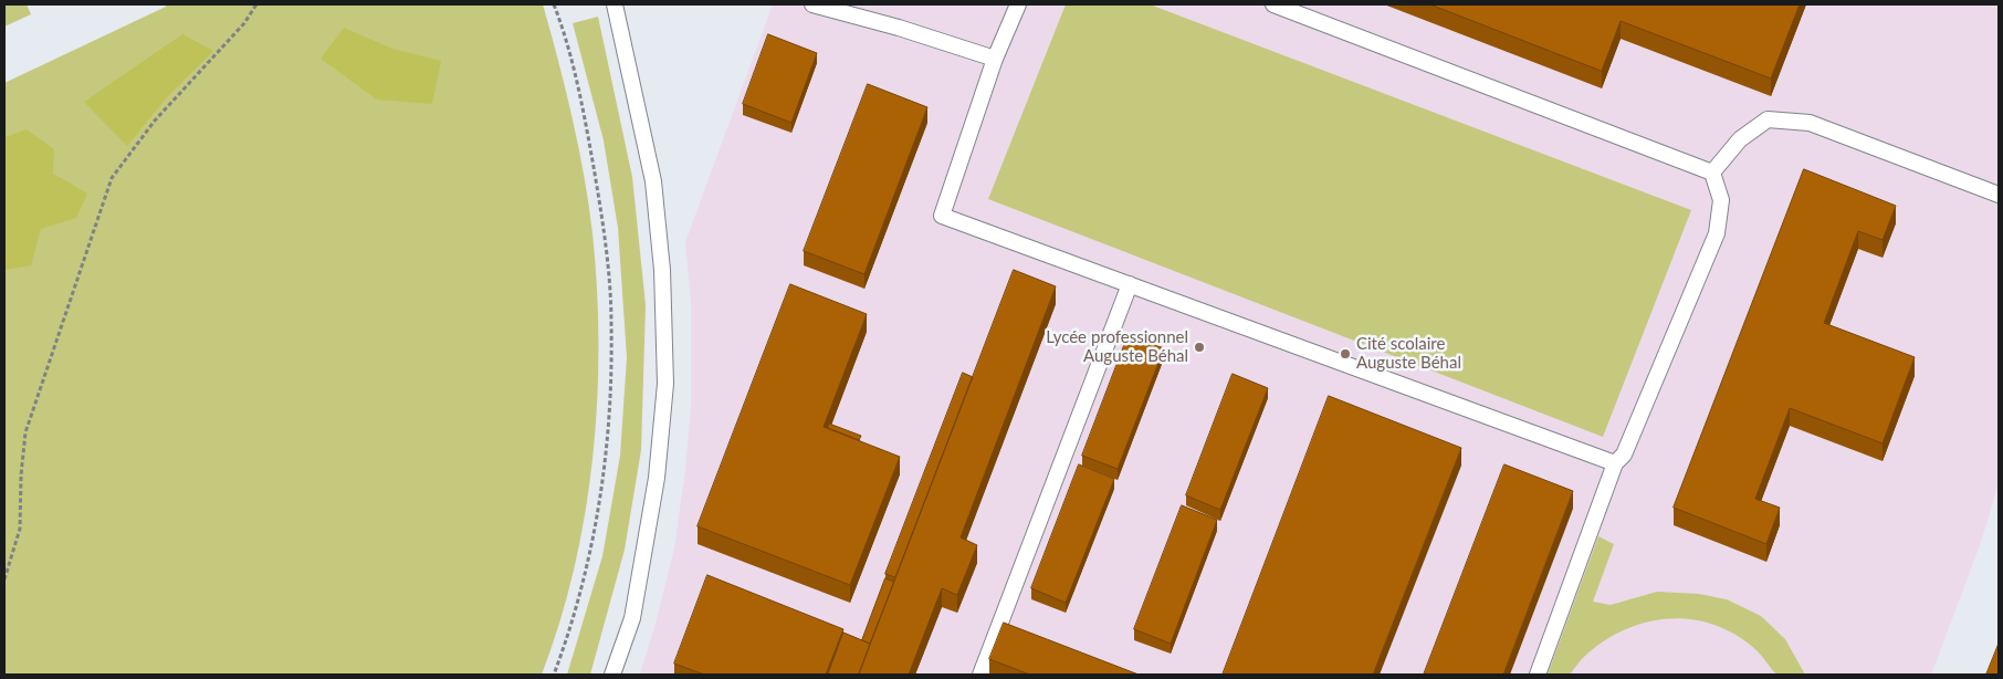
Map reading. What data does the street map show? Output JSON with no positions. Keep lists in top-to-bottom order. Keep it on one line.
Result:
{"places":["Lycée professionnel Auguste Béhal","Cité scolaire Auguste Béhal"]}
